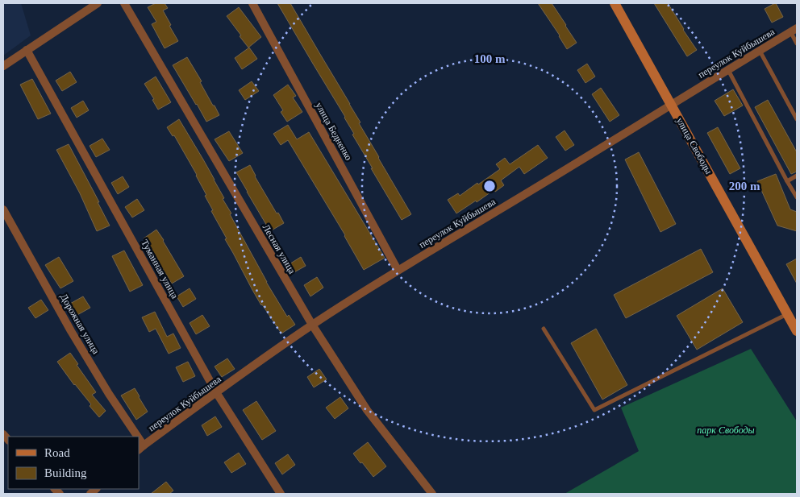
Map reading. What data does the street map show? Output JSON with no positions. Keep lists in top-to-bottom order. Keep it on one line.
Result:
{"streets":{"main road":["улица Свободы"],"street":["переулок Куйбышева","улица Бедненко","Лесная улица","Туманная улица","Дорожная улица"]},"crossings":[["переулок Куйбышева","улица Бедненко"],["переулок Куйбышева","улица Свободы"],["переулок Куйбышева","Лесная улица"],["переулок Куйбышева","Туманная улица"]],"parks":["парк Свободы"],"legend":["Road","Building"],"rings":["100 m","200 m"]}
